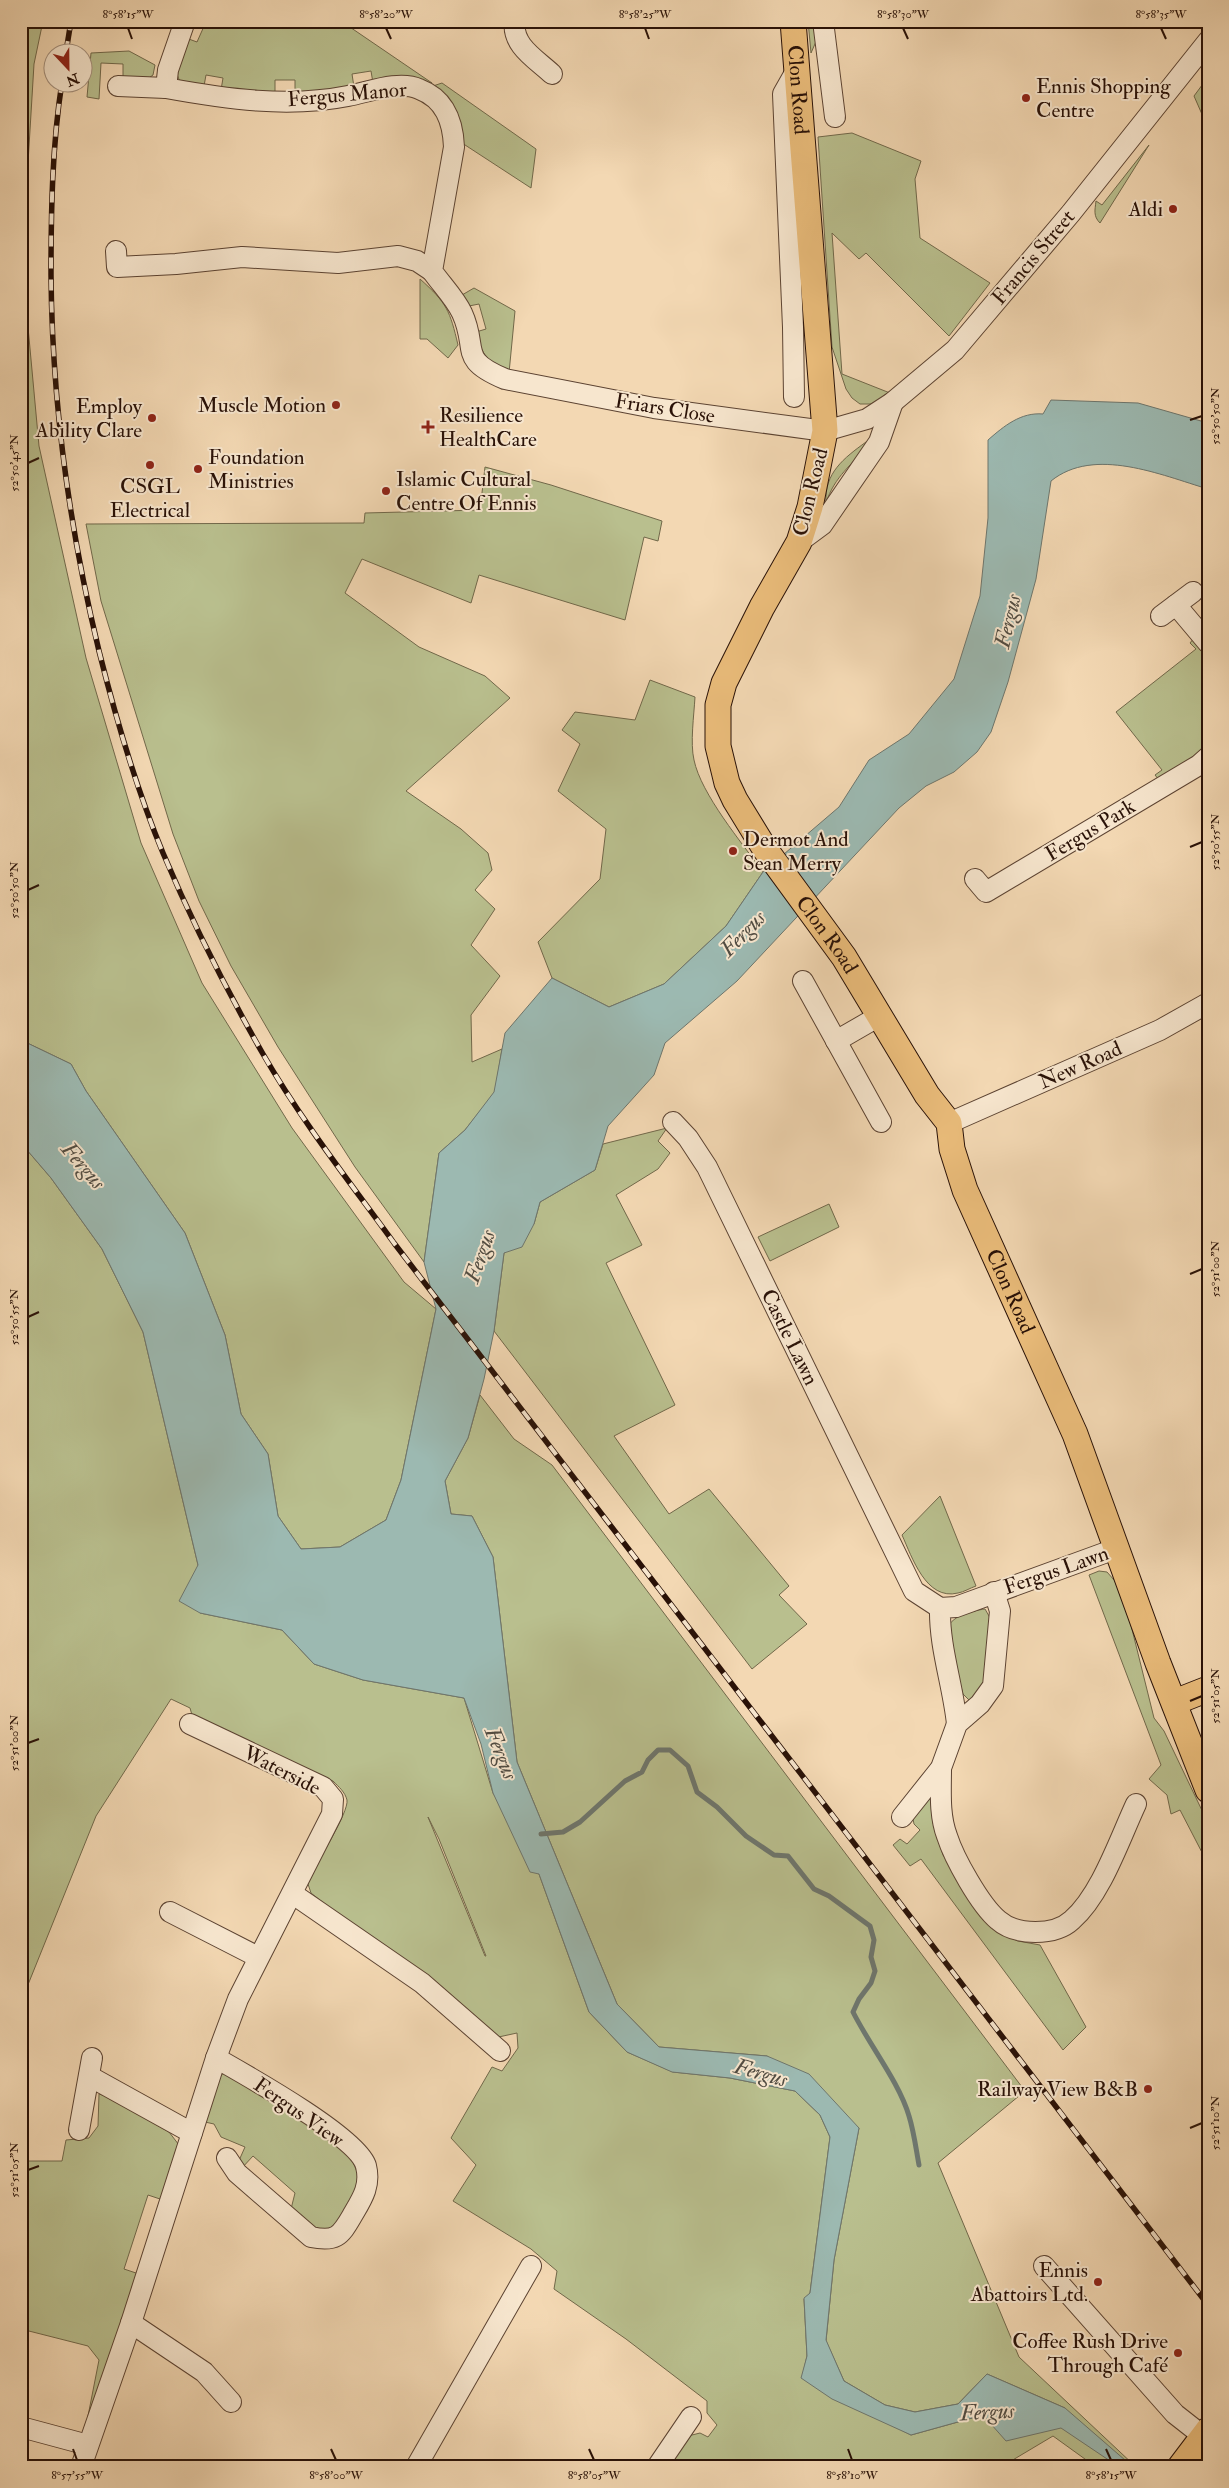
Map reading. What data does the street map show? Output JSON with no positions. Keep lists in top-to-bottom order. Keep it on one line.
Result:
{"streets":{"main road":["Clon Road"],"street":["Fergus Manor","Francis Street","Friars Close","Fergus Park","New Road","Castle Lawn","Fergus Lawn","Waterside","Fergus View"]},"crossings":[["Clon Road","Francis Street"],["Clon Road","Friars Close"],["Clon Road","New Road"],["Clon Road","Fergus Lawn"],["Fergus Manor","Friars Close"],["Francis Street","Friars Close"],["Castle Lawn","Fergus Lawn"],["Waterside","Fergus View"]],"water":["Fergus"],"places":{"other":["Ennis Shopping Centre","Aldi","Muscle Motion","Employ Ability Clare","CSGL Electrical","Foundation Ministries","Islamic Cultural Centre Of Ennis","Dermot And Sean Merry","Railway View B&B","Ennis Abattoirs Ltd.","Coffee Rush Drive Through Café"],"health":["Resilience HealthCare"]},"north":"bottom","coordinates":["8°58'15\"W","8°58'20\"W","8°58'25\"W","8°58'30\"W","8°58'35\"W","52°50'50\"N","52°50'45\"N","52°50'55\"N","52°51'00\"N","52°51'05\"N","52°51'10\"N","8°57'55\"W","8°58'00\"W","8°58'05\"W","8°58'10\"W"]}
